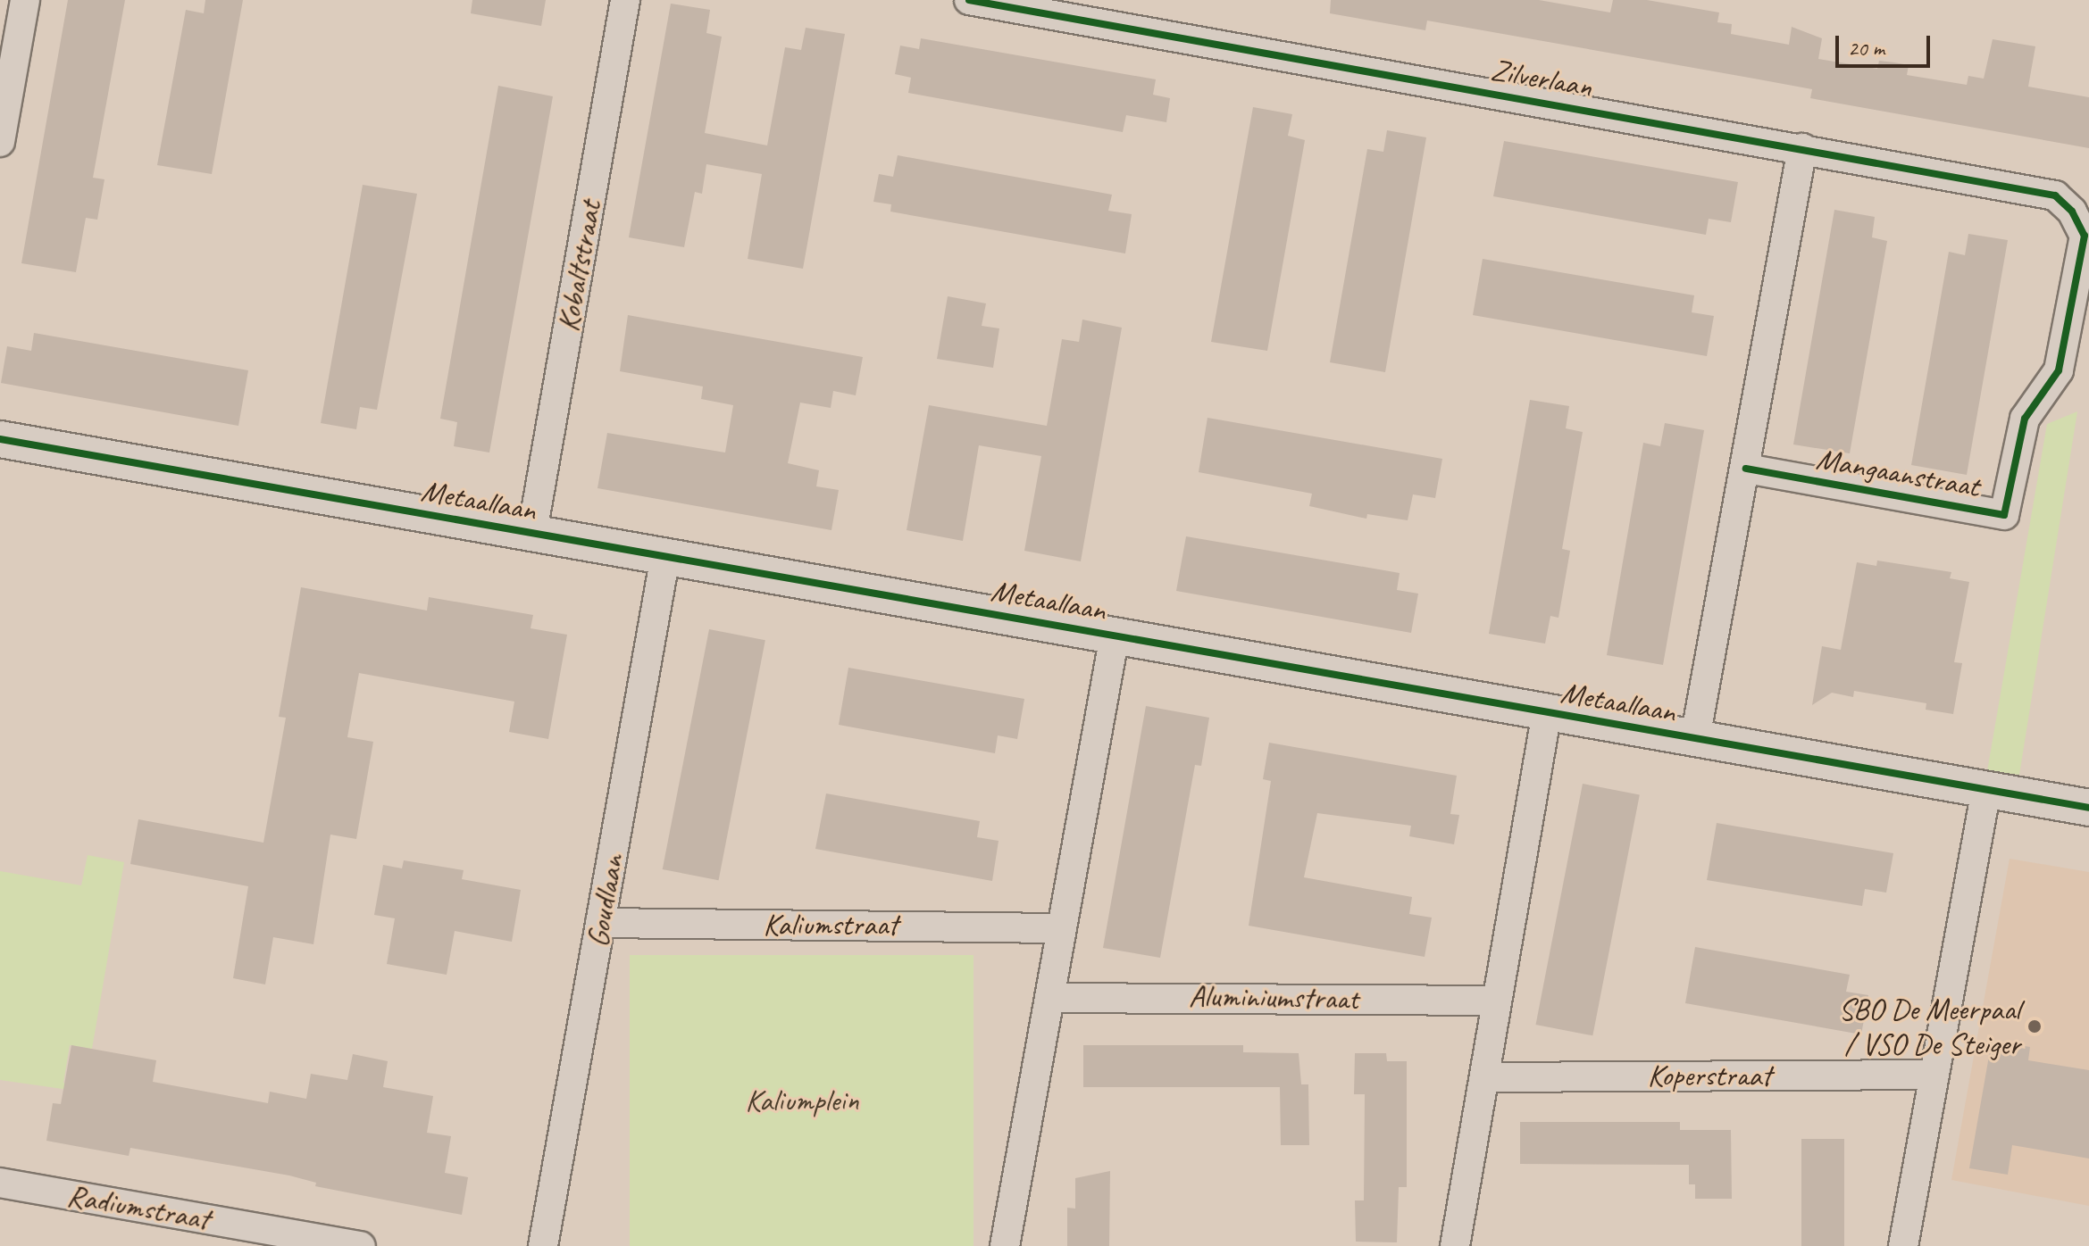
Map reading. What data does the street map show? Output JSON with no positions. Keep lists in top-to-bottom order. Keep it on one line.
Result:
{"streets":{"street":["Zilverlaan","Kobaltstraat","Mangaanstraat","Metaallaan","Goudlaan","Kaliumstraat","Aluminiumstraat","Koperstraat","Radiumstraat"]},"crossings":[["Zilverlaan","Mangaanstraat"],["Kobaltstraat","Metaallaan"],["Metaallaan","Goudlaan"],["Goudlaan","Kaliumstraat"]],"parks":["Kaliumplein"],"places":["SBO De Meerpaal / VSO De Steiger"],"scale_bar":"20 m"}
